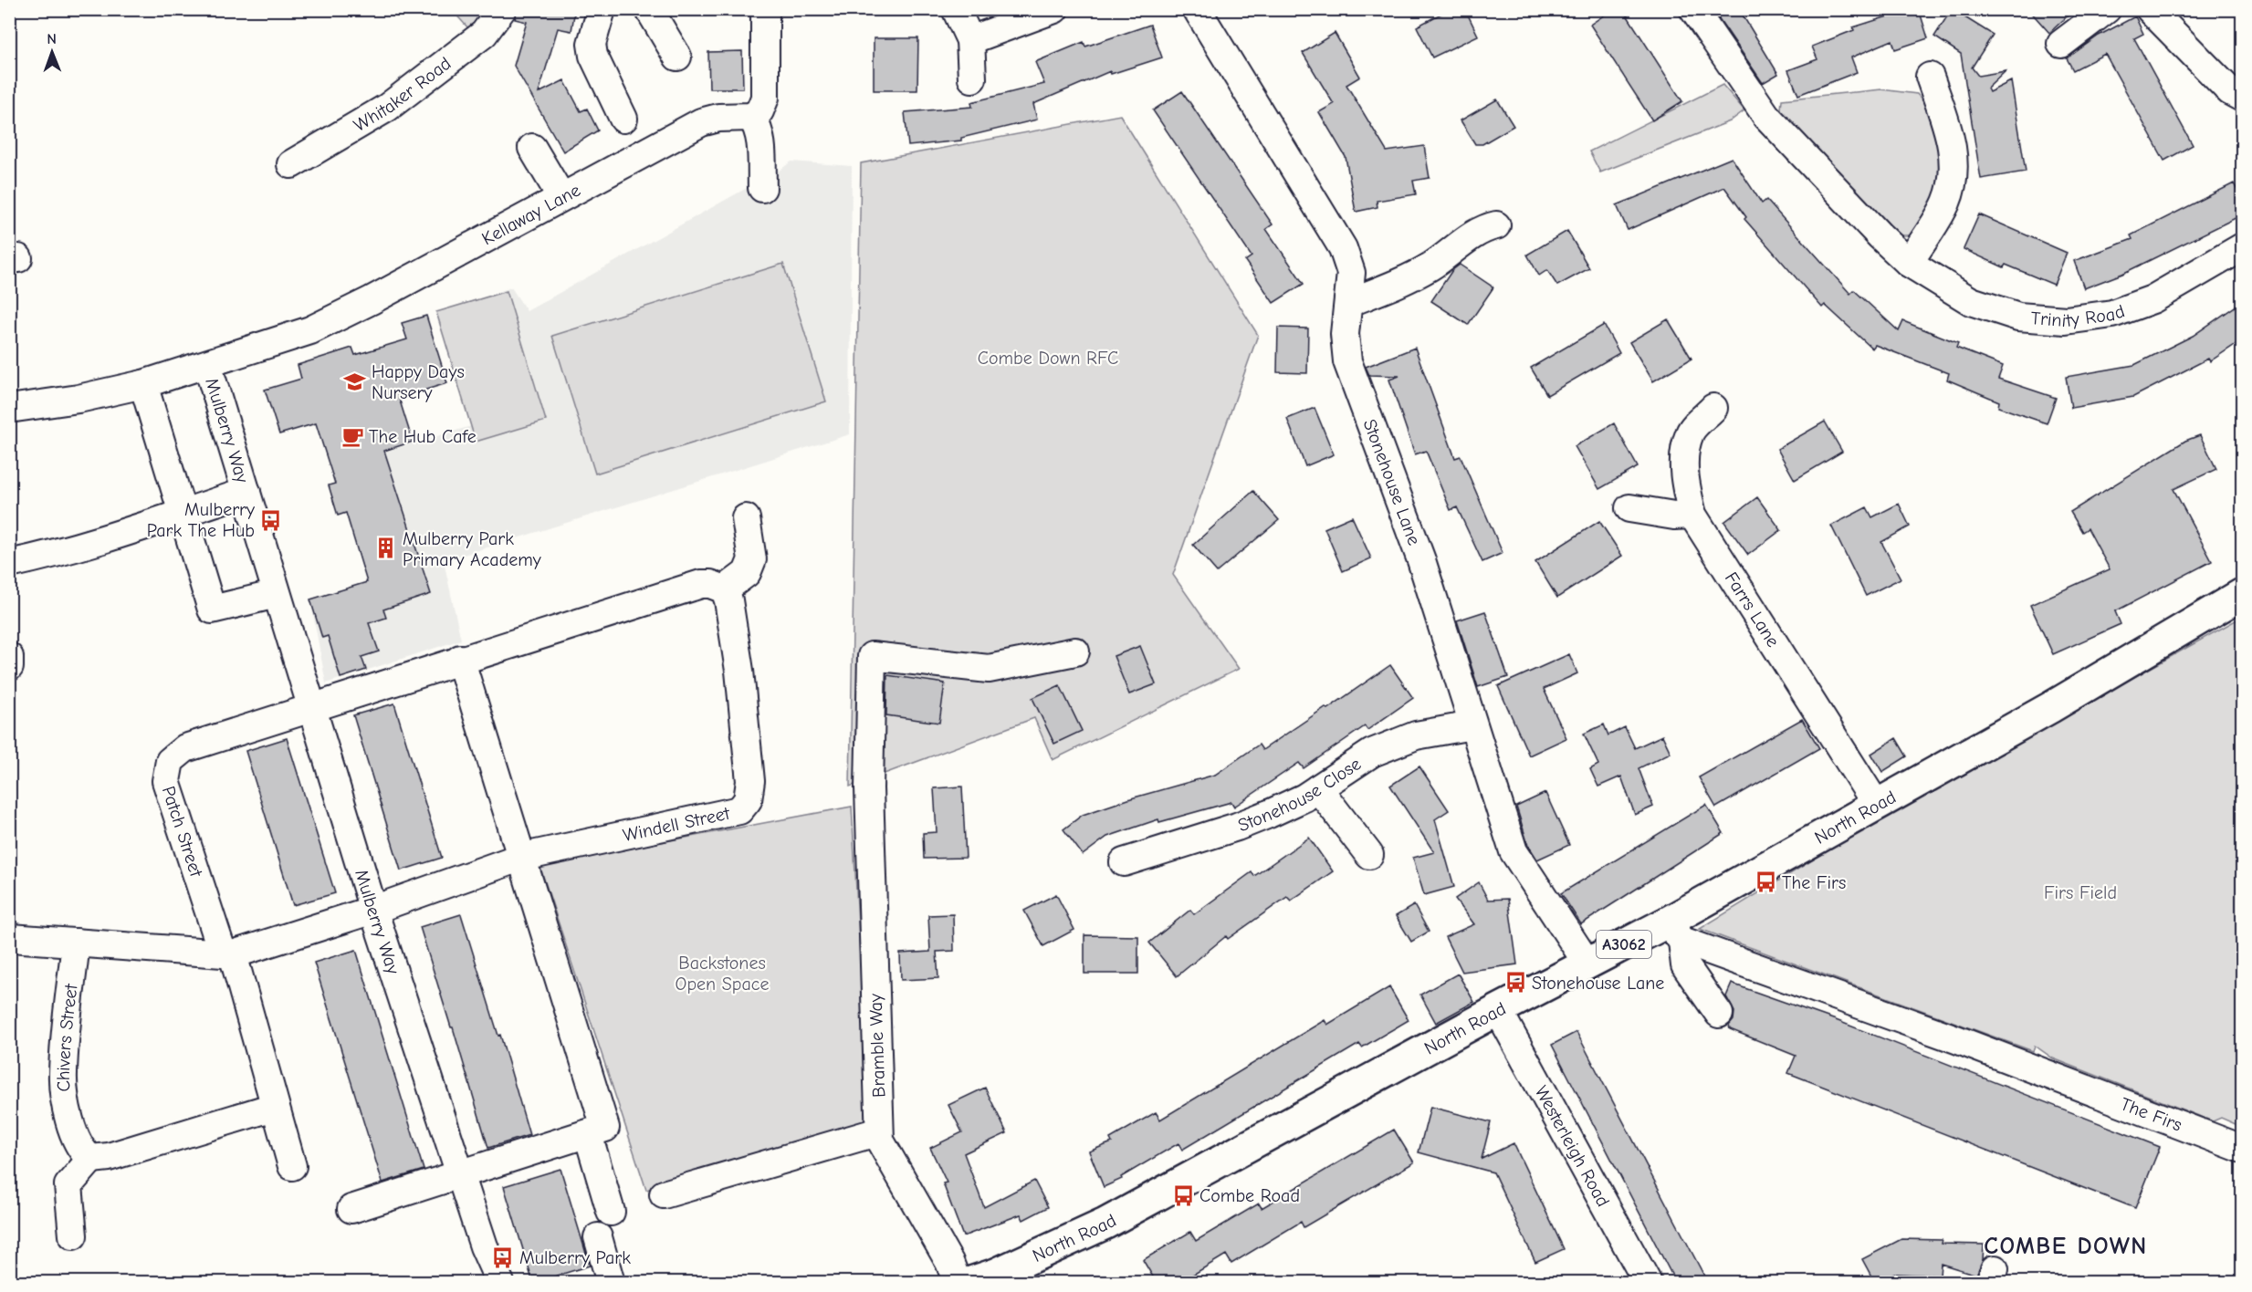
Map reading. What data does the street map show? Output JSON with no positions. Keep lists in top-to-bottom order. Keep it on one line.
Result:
{"streets":{"main road":["North Road","A3062"],"street":["Whitaker Road","Kellaway Lane","Trinity Road","Mulberry Way","Stonehouse Lane","Farrs Lane","Stonehouse Close","Windell Street","Patch Street","Chivers Street","Bramble Way","The Firs","Westerleigh Road"]},"crossings":[["Kellaway Lane","Mulberry Way"],["Mulberry Way","Windell Street"],["Mulberry Way","Patch Street"],["Stonehouse Lane","Stonehouse Close"],["Stonehouse Lane","North Road"],["Farrs Lane","North Road"],["North Road","The Firs"],["North Road","Westerleigh Road"]],"districts":["COMBE DOWN"],"parks":["Combe Down RFC","Firs Field","Backstones Open Space"],"places":{"school or university":["Happy Days Nursery"],"cafe":["The Hub Cafe"],"bus stop":["Mulberry Park The Hub","The Firs","Stonehouse Lane","Combe Road","Mulberry Park"],"building":["Mulberry Park Primary Academy"]},"north":"top"}
